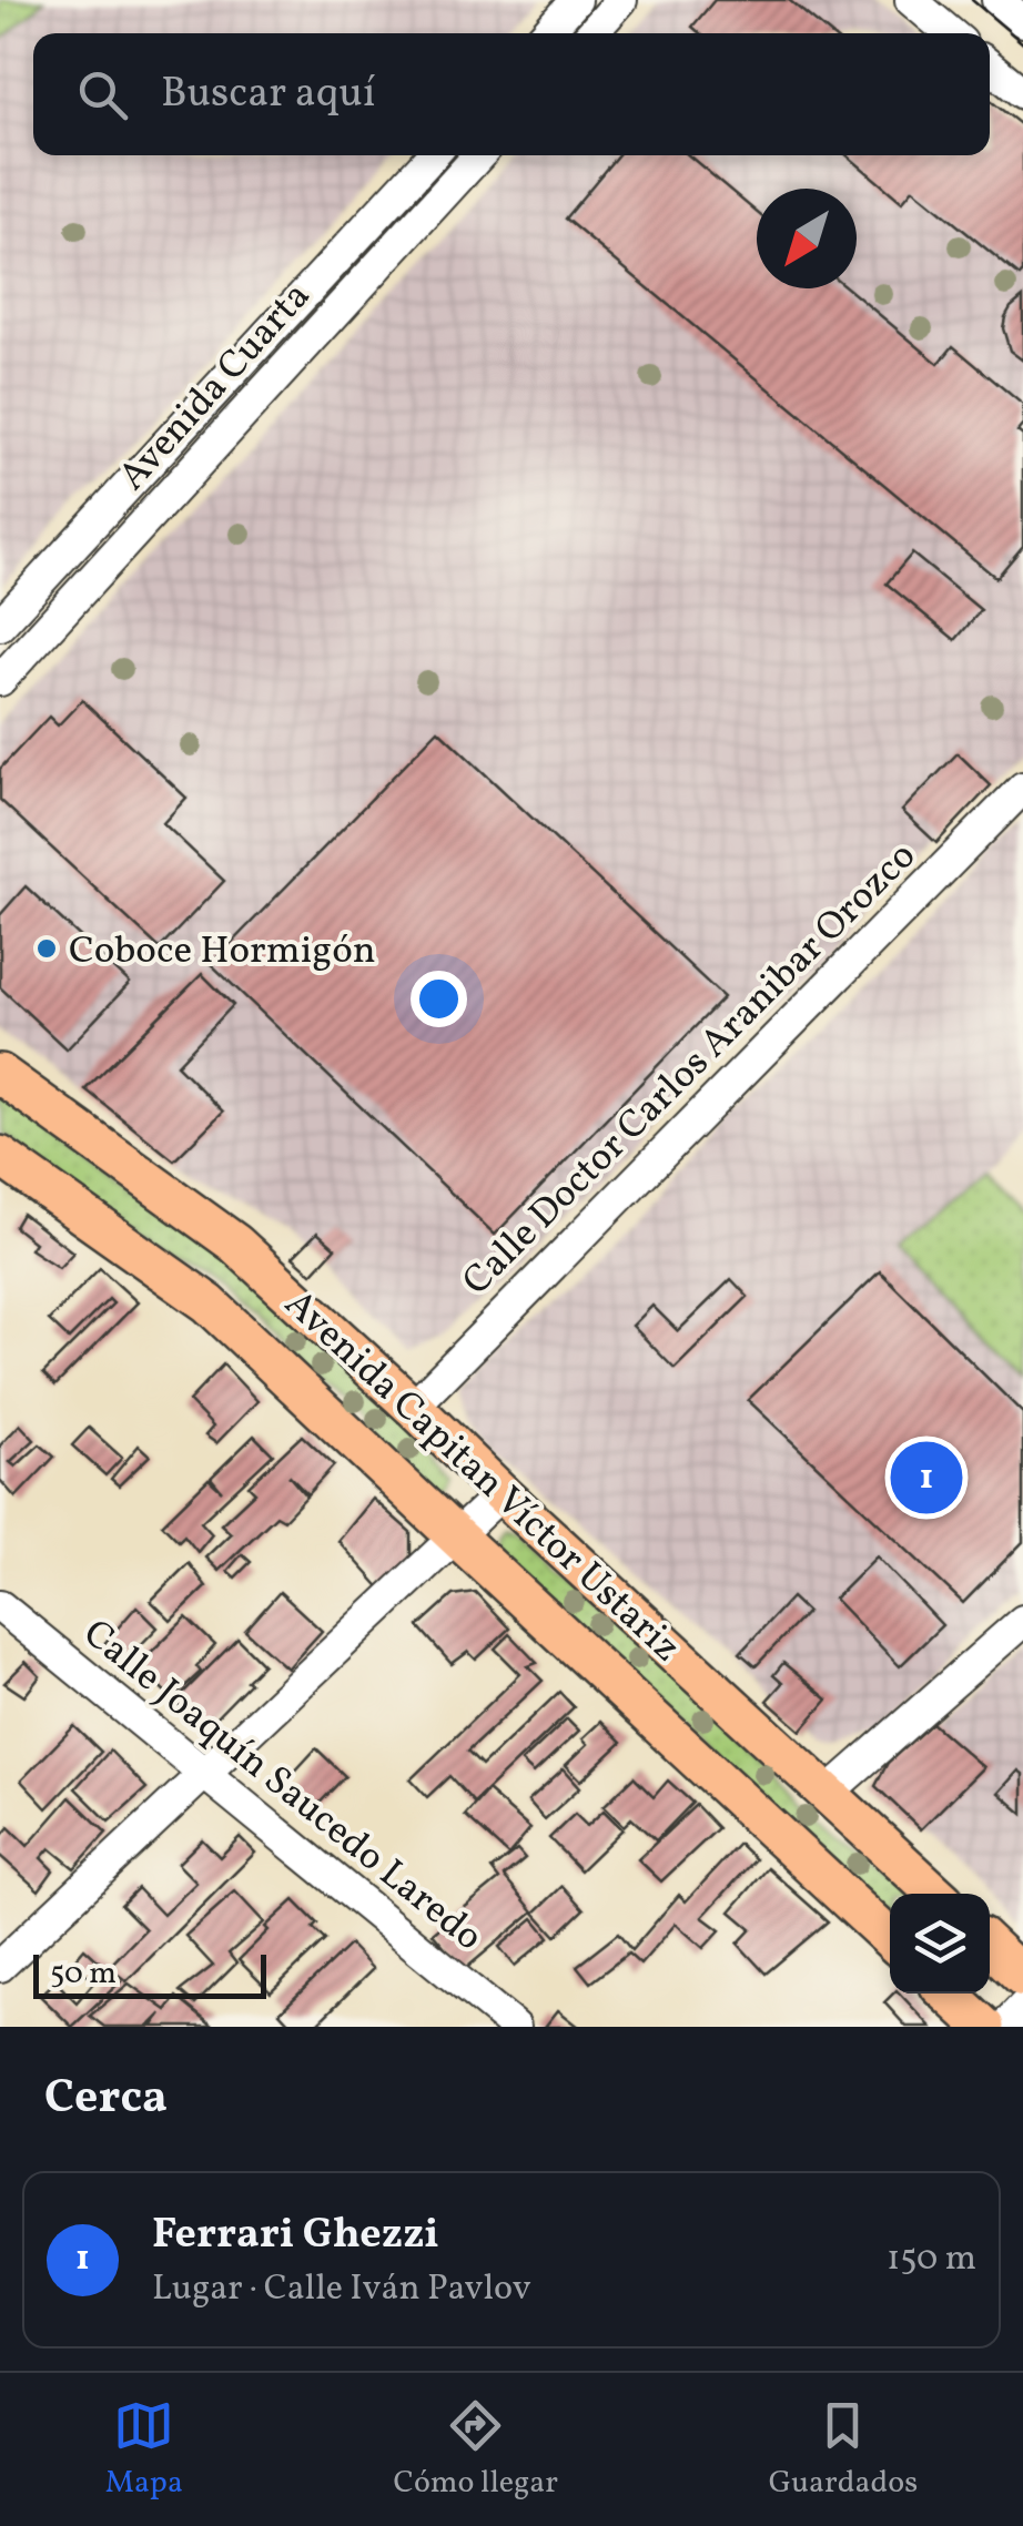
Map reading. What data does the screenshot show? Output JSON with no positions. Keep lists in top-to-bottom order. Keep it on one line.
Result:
{"streets":{"main road":["Avenida Capitan Víctor Ustariz"],"street":["Avenida Cuarta","Calle Doctor Carlos Aranibar Orozco","Calle Joaquín Saucedo Laredo"]},"crossings":[["Calle Doctor Carlos Aranibar Orozco","Avenida Capitan Víctor Ustariz"]],"places":["Coboce Hormigón"],"scale_bar":"50 m","north":"bottom left","page":{"search":"Buscar aquí","pins":"1","scale":"50 m","heading":"Cerca","list":[{"mark":"1","name":"Ferrari Ghezzi","note":"Lugar · Calle Iván Pavlov","value":"150 m"}],"nav":["Mapa","Cómo llegar","Guardados"]}}
